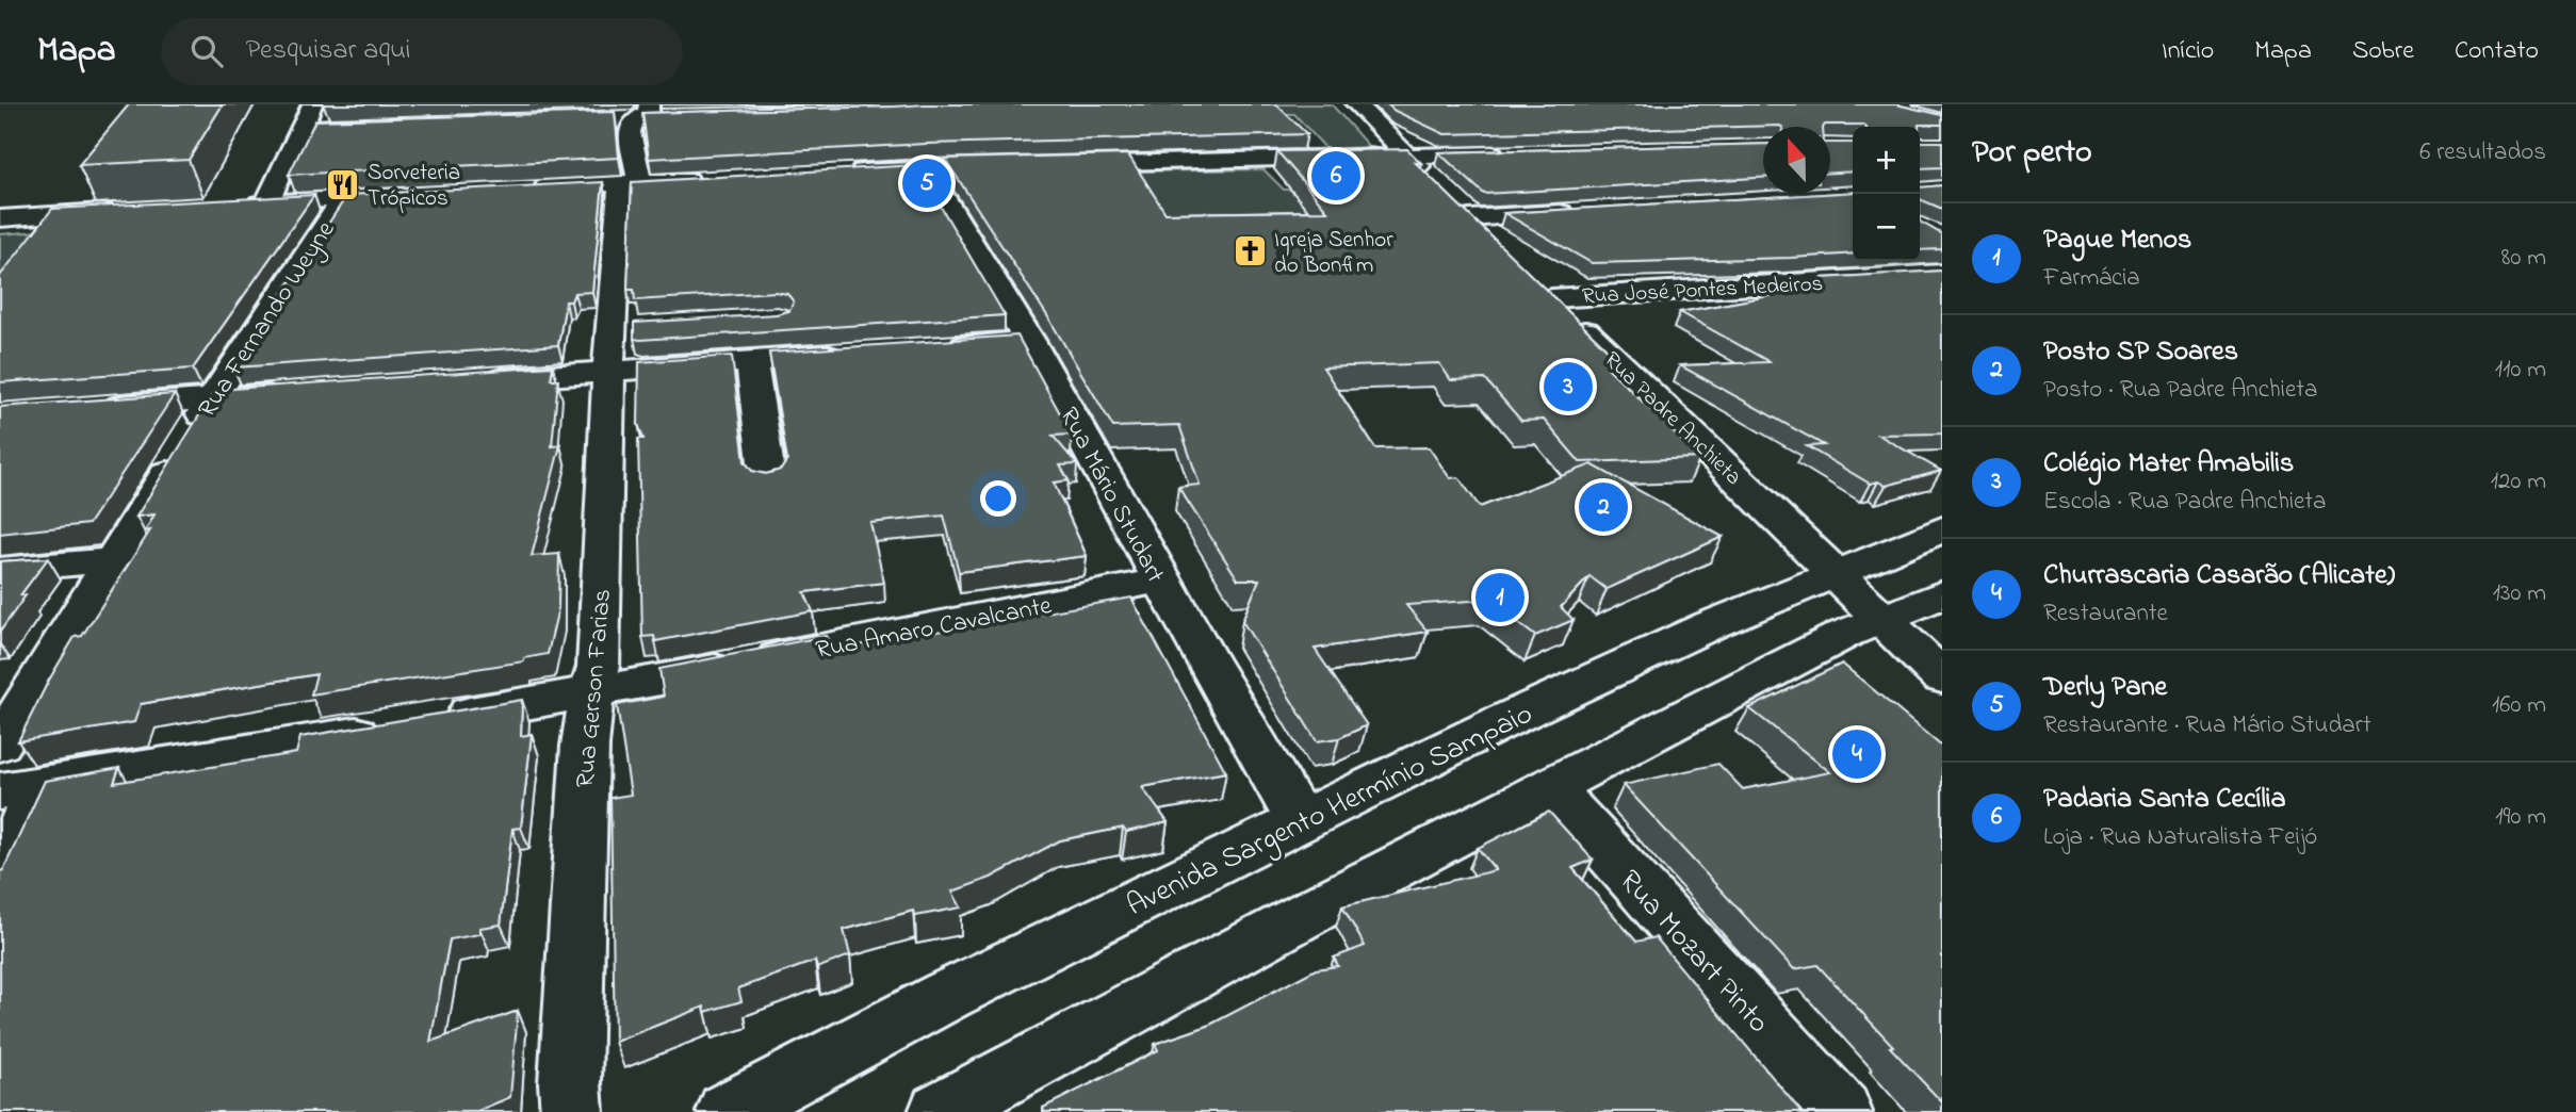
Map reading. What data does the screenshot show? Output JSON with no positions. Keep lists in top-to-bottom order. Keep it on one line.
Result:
{"streets":{"street":["Rua José Pontes Medeiros","Rua Fernando Weyne","Rua Padre Anchieta","Rua Mário Studart","Rua Amaro Cavalcante","Rua Gerson Farias","Avenida Sargento Hermínio Sampaio","Rua Mozart Pinto"]},"crossings":[["Rua José Pontes Medeiros","Rua Padre Anchieta"],["Rua Padre Anchieta","Avenida Sargento Hermínio Sampaio"],["Rua Mário Studart","Rua Amaro Cavalcante"],["Rua Mário Studart","Avenida Sargento Hermínio Sampaio"],["Rua Amaro Cavalcante","Rua Gerson Farias"]],"places":{"restaurant":["Sorveteria Trópicos"],"church":["Igreja Senhor do Bonfim"]},"north":"top","page":{"header":"Mapa","search":"Pesquisar aqui","nav":["Início","Mapa","Sobre","Contato"],"heading":["Por perto","6 resultados"],"map_buttons":["+","−"],"pins":["6","5","3","2","1","4"],"list":[{"mark":"1","name":"Pague Menos","note":"Farmácia","value":"80 m"},{"mark":"2","name":"Posto SP Soares","note":"Posto · Rua Padre Anchieta","value":"110 m"},{"mark":"3","name":"Colégio Mater Amabilis","note":"Escola · Rua Padre Anchieta","value":"120 m"},{"mark":"4","name":"Churrascaria Casarão (Alicate)","note":"Restaurante","value":"130 m"},{"mark":"5","name":"Derly Pane","note":"Restaurante · Rua Mário Studart","value":"160 m"},{"mark":"6","name":"Padaria Santa Cecília","note":"Loja · Rua Naturalista Feijó","value":"190 m"}]}}
